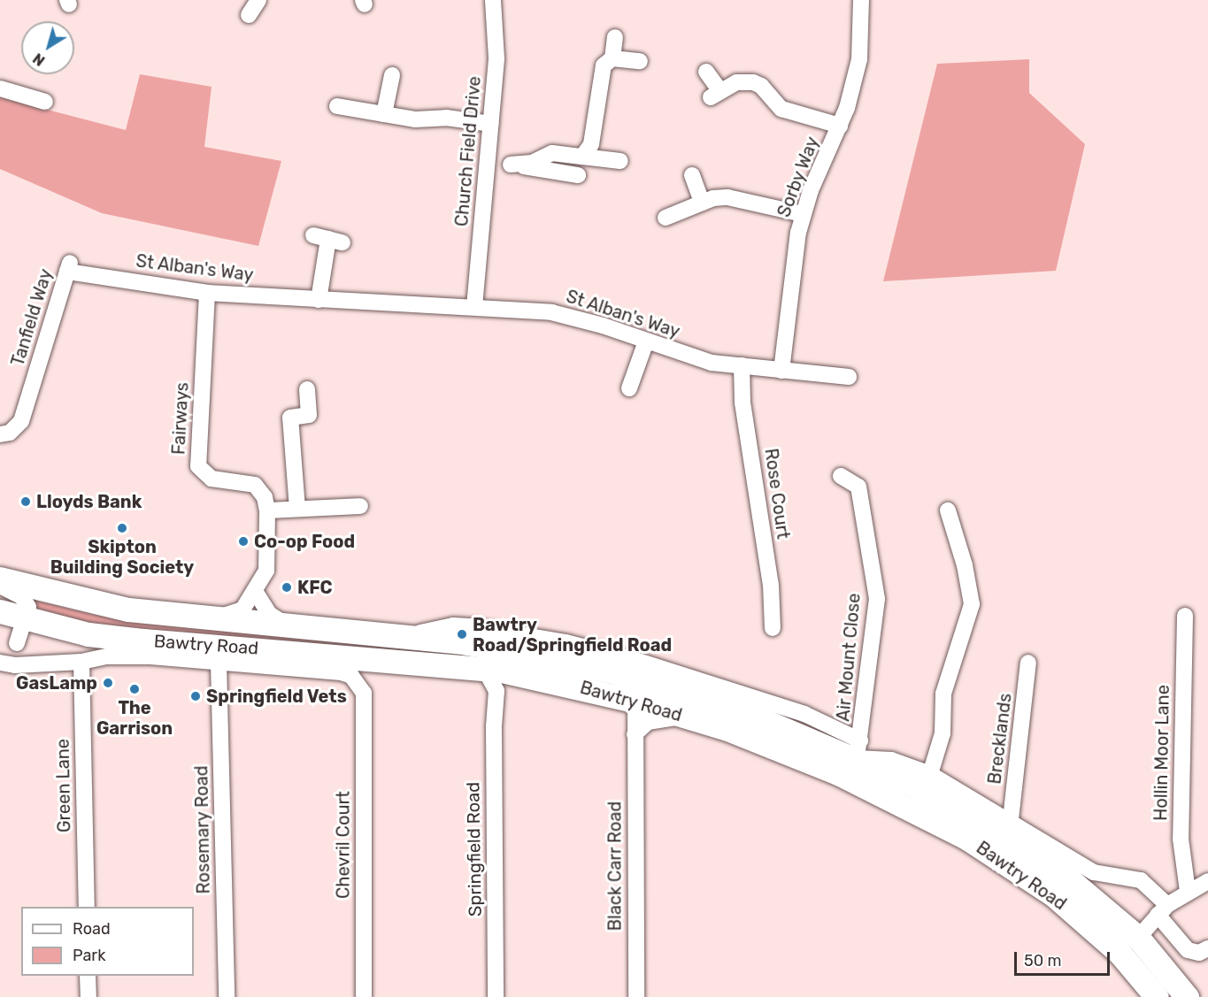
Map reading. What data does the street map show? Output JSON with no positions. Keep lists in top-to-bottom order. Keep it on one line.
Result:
{"streets":{"main road":["Bawtry Road"],"street":["Church Field Drive","Sorby Way","St Alban's Way","Tanfield Way","Fairways","Rose Court","Air Mount Close","Brecklands","Hollin Moor Lane","Green Lane","Rosemary Road","Chevril Court","Springfield Road","Black Carr Road"]},"crossings":[["Church Field Drive","St Alban's Way"],["Sorby Way","St Alban's Way"],["St Alban's Way","Tanfield Way"],["St Alban's Way","Fairways"],["St Alban's Way","Rose Court"],["Fairways","Bawtry Road"],["Bawtry Road","Air Mount Close"],["Bawtry Road","Brecklands"],["Bawtry Road","Green Lane"],["Bawtry Road","Rosemary Road"],["Bawtry Road","Chevril Court"],["Bawtry Road","Springfield Road"],["Bawtry Road","Black Carr Road"]],"places":["Lloyds Bank","Skipton Building Society","Co-op Food","KFC","Bawtry Road/Springfield Road","GasLamp","The Garrison","Springfield Vets"],"legend":["Road","Park"],"scale_bar":"50 m","north":"bottom left"}
